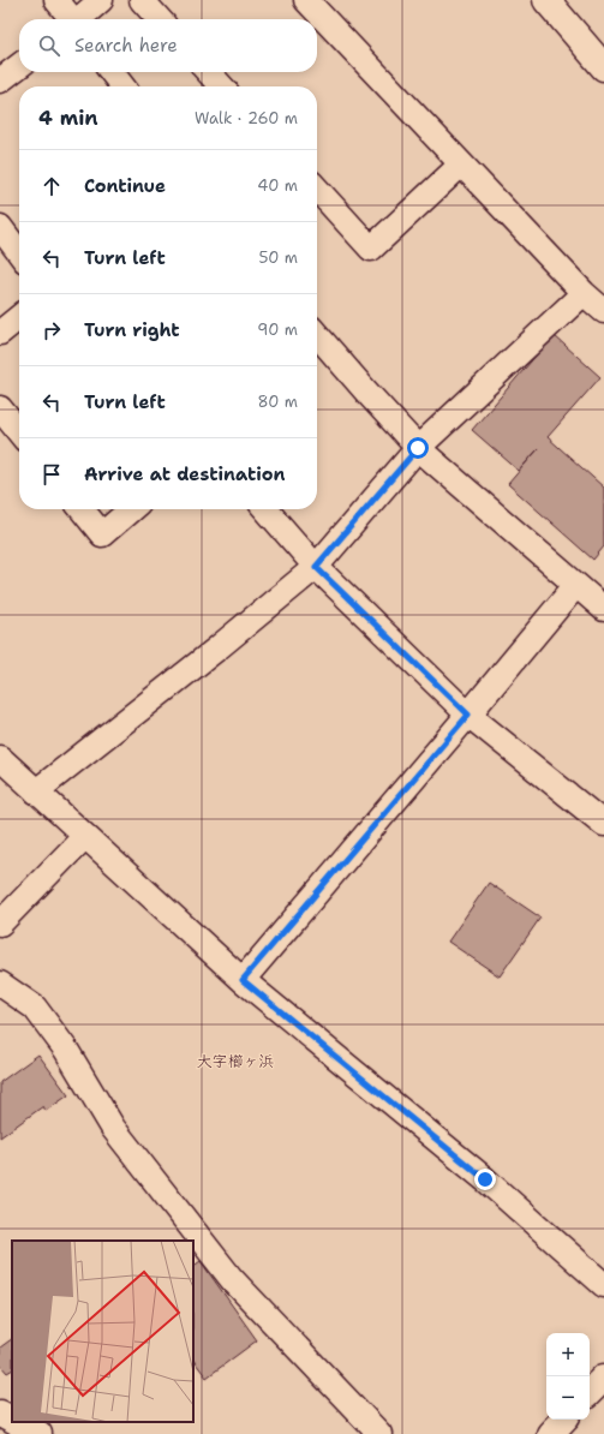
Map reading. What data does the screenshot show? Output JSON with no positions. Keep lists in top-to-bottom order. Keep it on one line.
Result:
{"districts":["大字櫛ヶ浜"],"page":{"search":"Search here","heading":["4 min","Walk · 260 m"],"list":[["Continue","40 m"],["Turn left","50 m"],["Turn right","90 m"],["Turn left","80 m"],"Arrive at destination"],"map_buttons":["+","−"]}}
